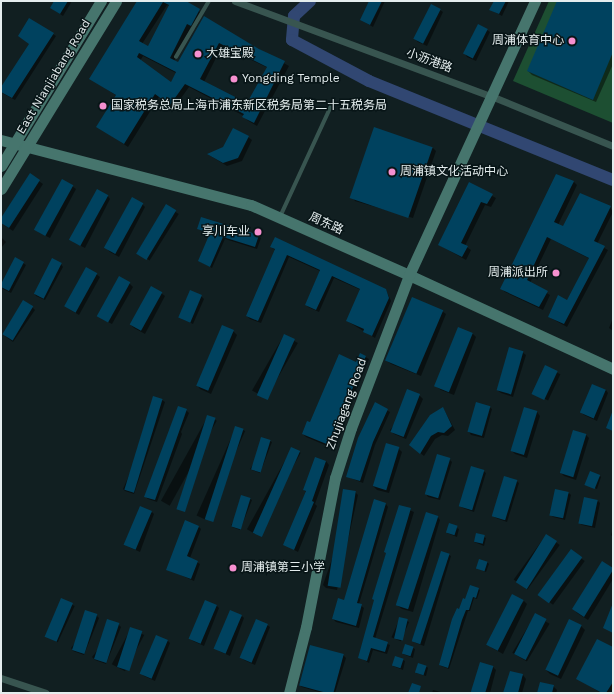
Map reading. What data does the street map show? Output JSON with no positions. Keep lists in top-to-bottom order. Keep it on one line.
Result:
{"streets":{"street":["小沥港路","East Nianjiabang Road","周东路","Zhujiagang Road"]},"crossings":[["小沥港路","Zhujiagang Road"],["East Nianjiabang Road","周东路"],["周东路","Zhujiagang Road"]],"places":["周浦体育中心","大雄宝殿","Yongding Temple","国家税务总局上海市浦东新区税务局第二十五税务局","周浦镇文化活动中心","享川车业","周浦派出所","周浦镇第三小学"]}
